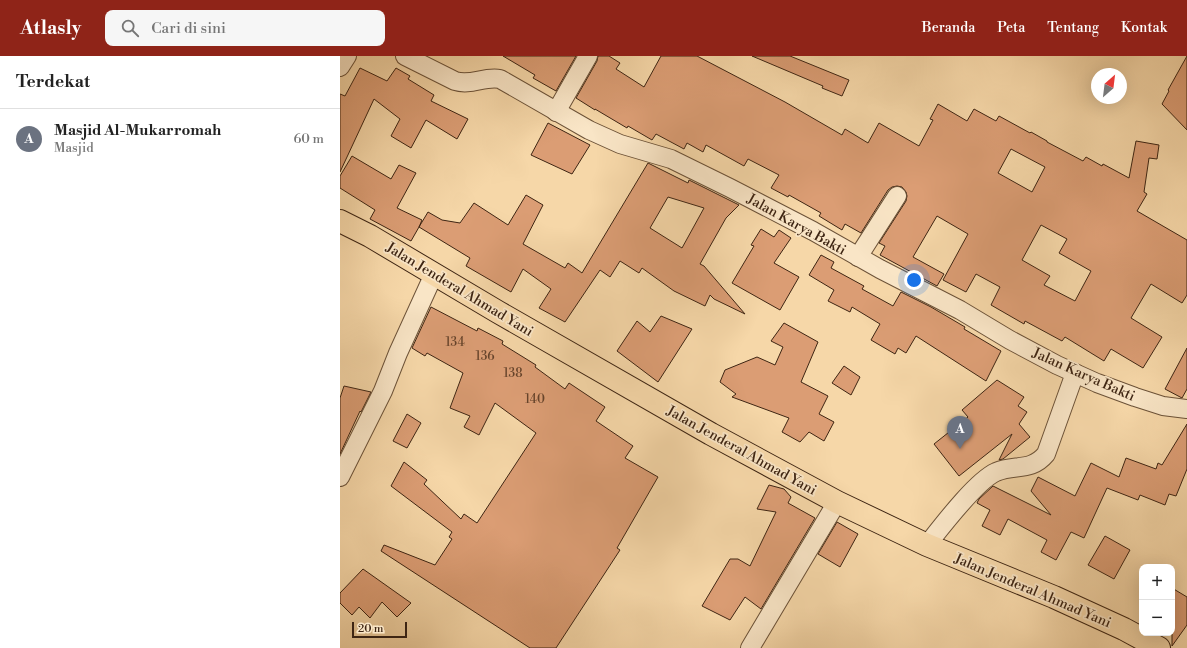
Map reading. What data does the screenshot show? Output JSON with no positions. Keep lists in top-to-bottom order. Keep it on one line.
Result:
{"streets":{"highway":["Jalan Jenderal Ahmad Yani"],"street":["Jalan Karya Bakti"]},"house_numbers":["134","136","138","140"],"scale_bar":"20 m","north":"top right","page":{"header":"Atlasly","search":"Cari di sini","nav":["Beranda","Peta","Tentang","Kontak"],"heading":"Terdekat","list":[{"mark":"A","name":"Masjid Al-Mukarromah","note":"Masjid","value":"60 m"}],"pins":"A","map_buttons":["+","−"],"scale":"20 m"}}
